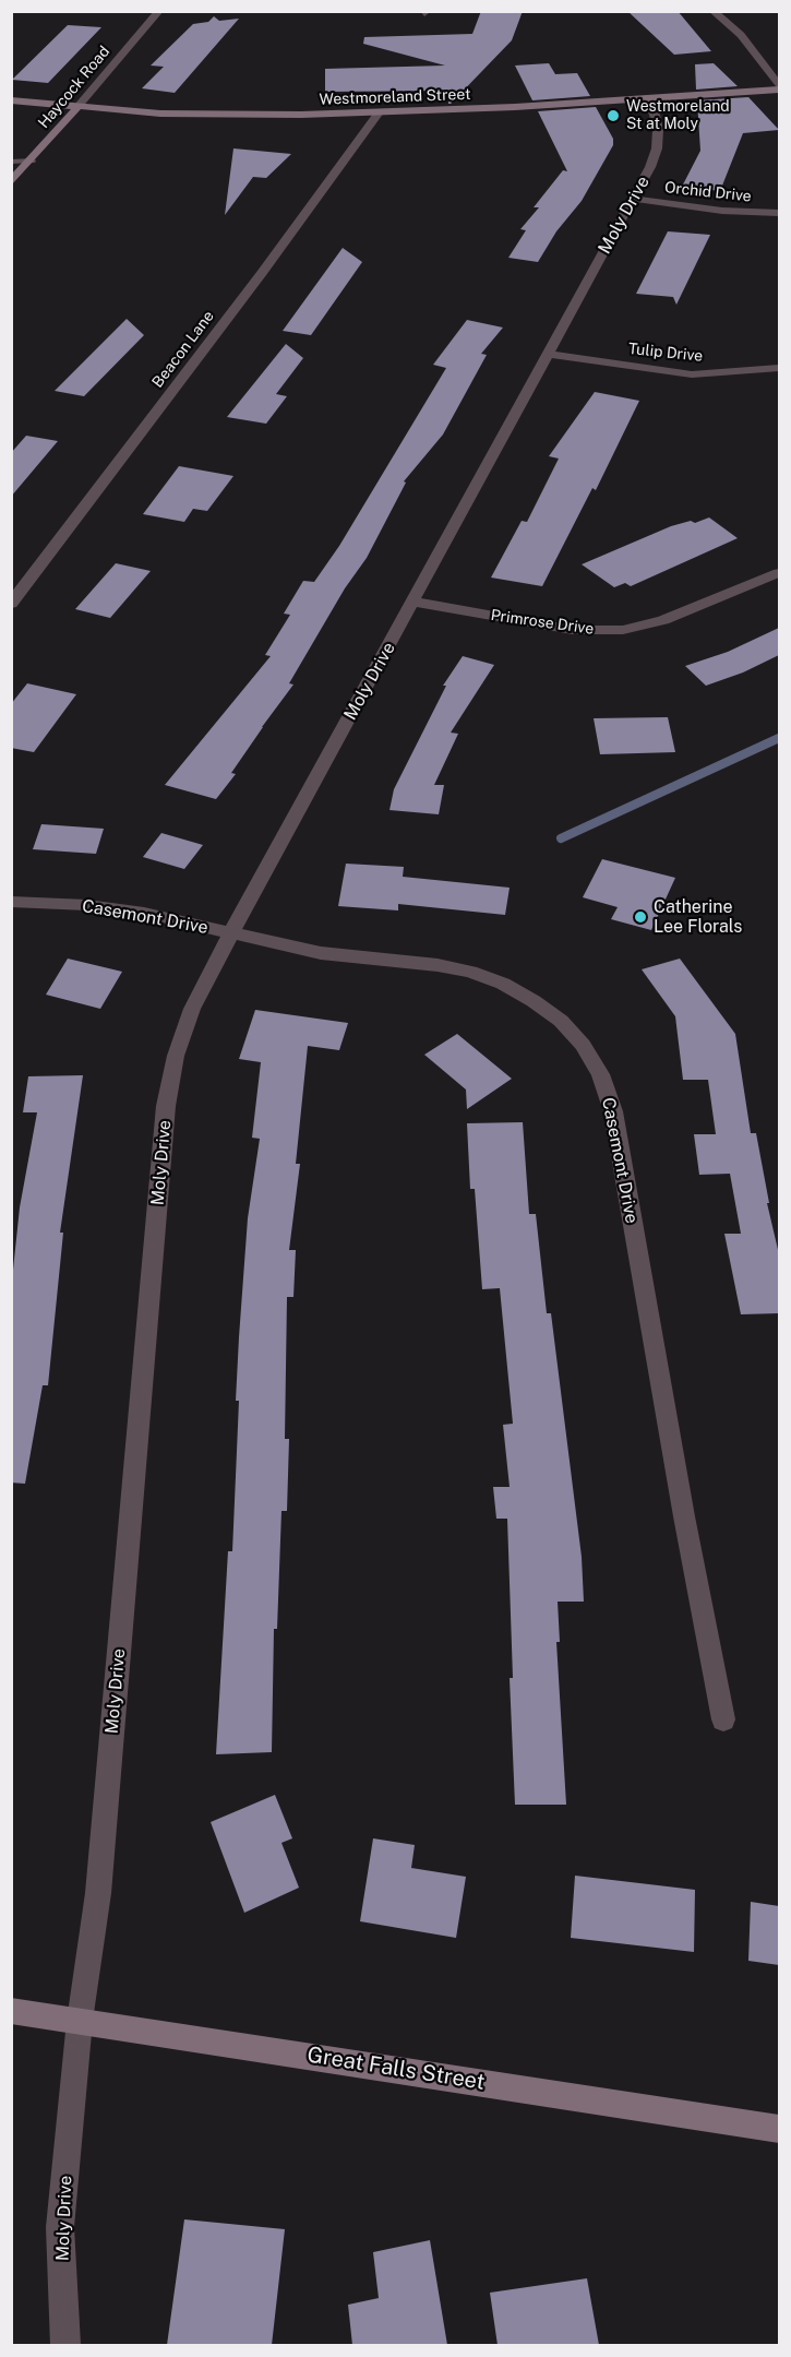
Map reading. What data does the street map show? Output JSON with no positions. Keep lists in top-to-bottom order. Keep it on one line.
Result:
{"streets":{"main road":["Haycock Road","Westmoreland Street","Great Falls Street"],"street":["Orchid Drive","Moly Drive","Beacon Lane","Tulip Drive","Primrose Drive","Casemont Drive"]},"crossings":[["Haycock Road","Westmoreland Street"],["Westmoreland Street","Moly Drive"],["Westmoreland Street","Beacon Lane"],["Orchid Drive","Moly Drive"],["Moly Drive","Tulip Drive"],["Moly Drive","Primrose Drive"],["Moly Drive","Casemont Drive"],["Moly Drive","Great Falls Street"]],"places":["Westmoreland St at Moly","Catherine Lee Florals"]}
